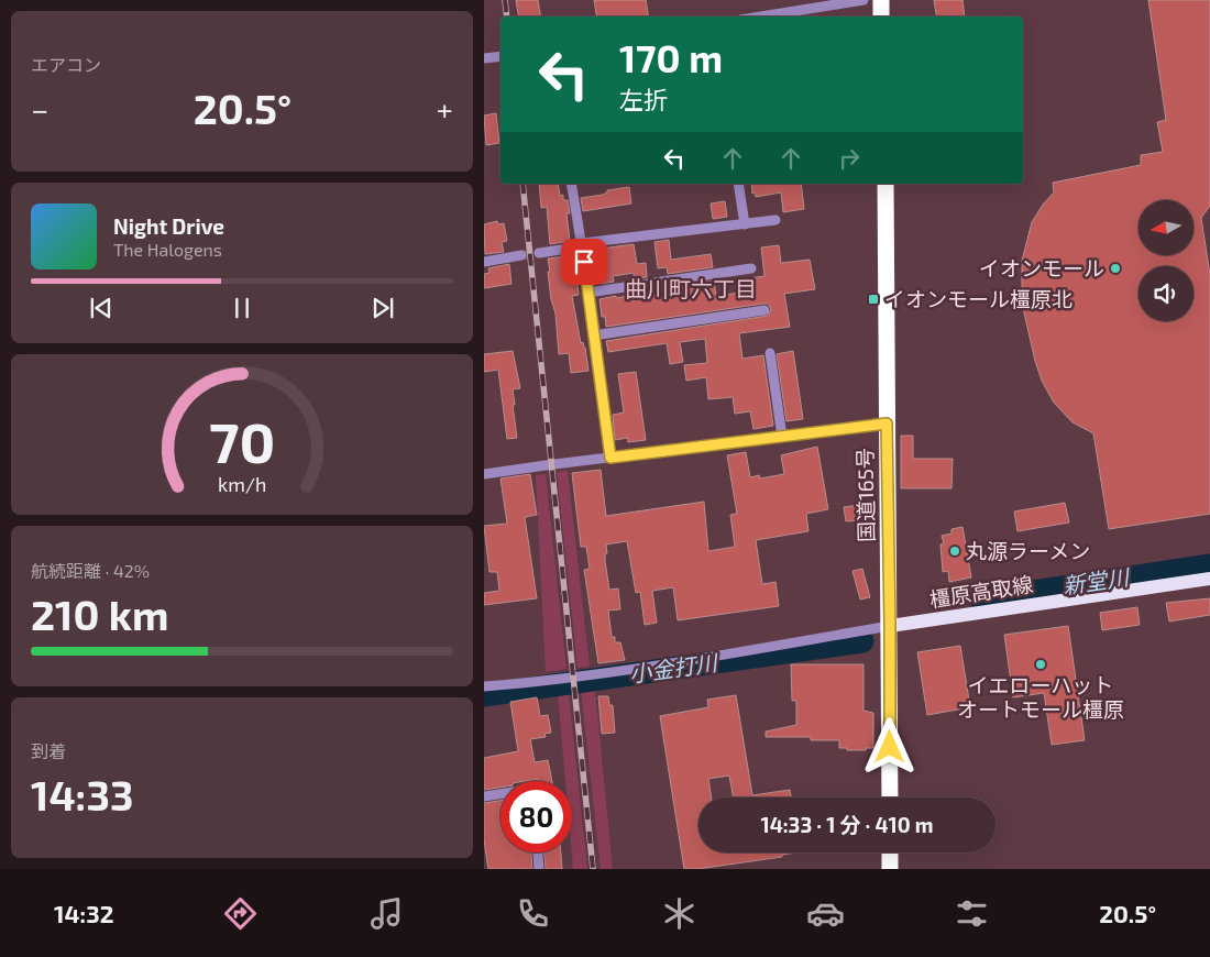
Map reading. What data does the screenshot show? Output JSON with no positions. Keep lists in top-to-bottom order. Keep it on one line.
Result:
{"streets":{"highway":["国道165号"],"main road":["橿原高取線"]},"crossings":[["国道165号","橿原高取線"]],"districts":["曲川町六丁目"],"water":["新堂川","小金打川"],"places":{"other":["イオンモール","丸源ラーメン","イエローハット オートモール橿原"],"transit":["イオンモール橿原北"]},"north":"left","page":{"tile":["エアコン",["航続距離 · 42%","210 km"],["到着","14:33"]],"turn":["170 m","左折"],"heat":["−","20.5°","+"],"song":["Night Drive","The Halogens"],"limit":"80","trip":"14:33 · 1 分 · 410 m","tabs":["14:32","20.5°"],"gauge":["70","km/h"]}}
